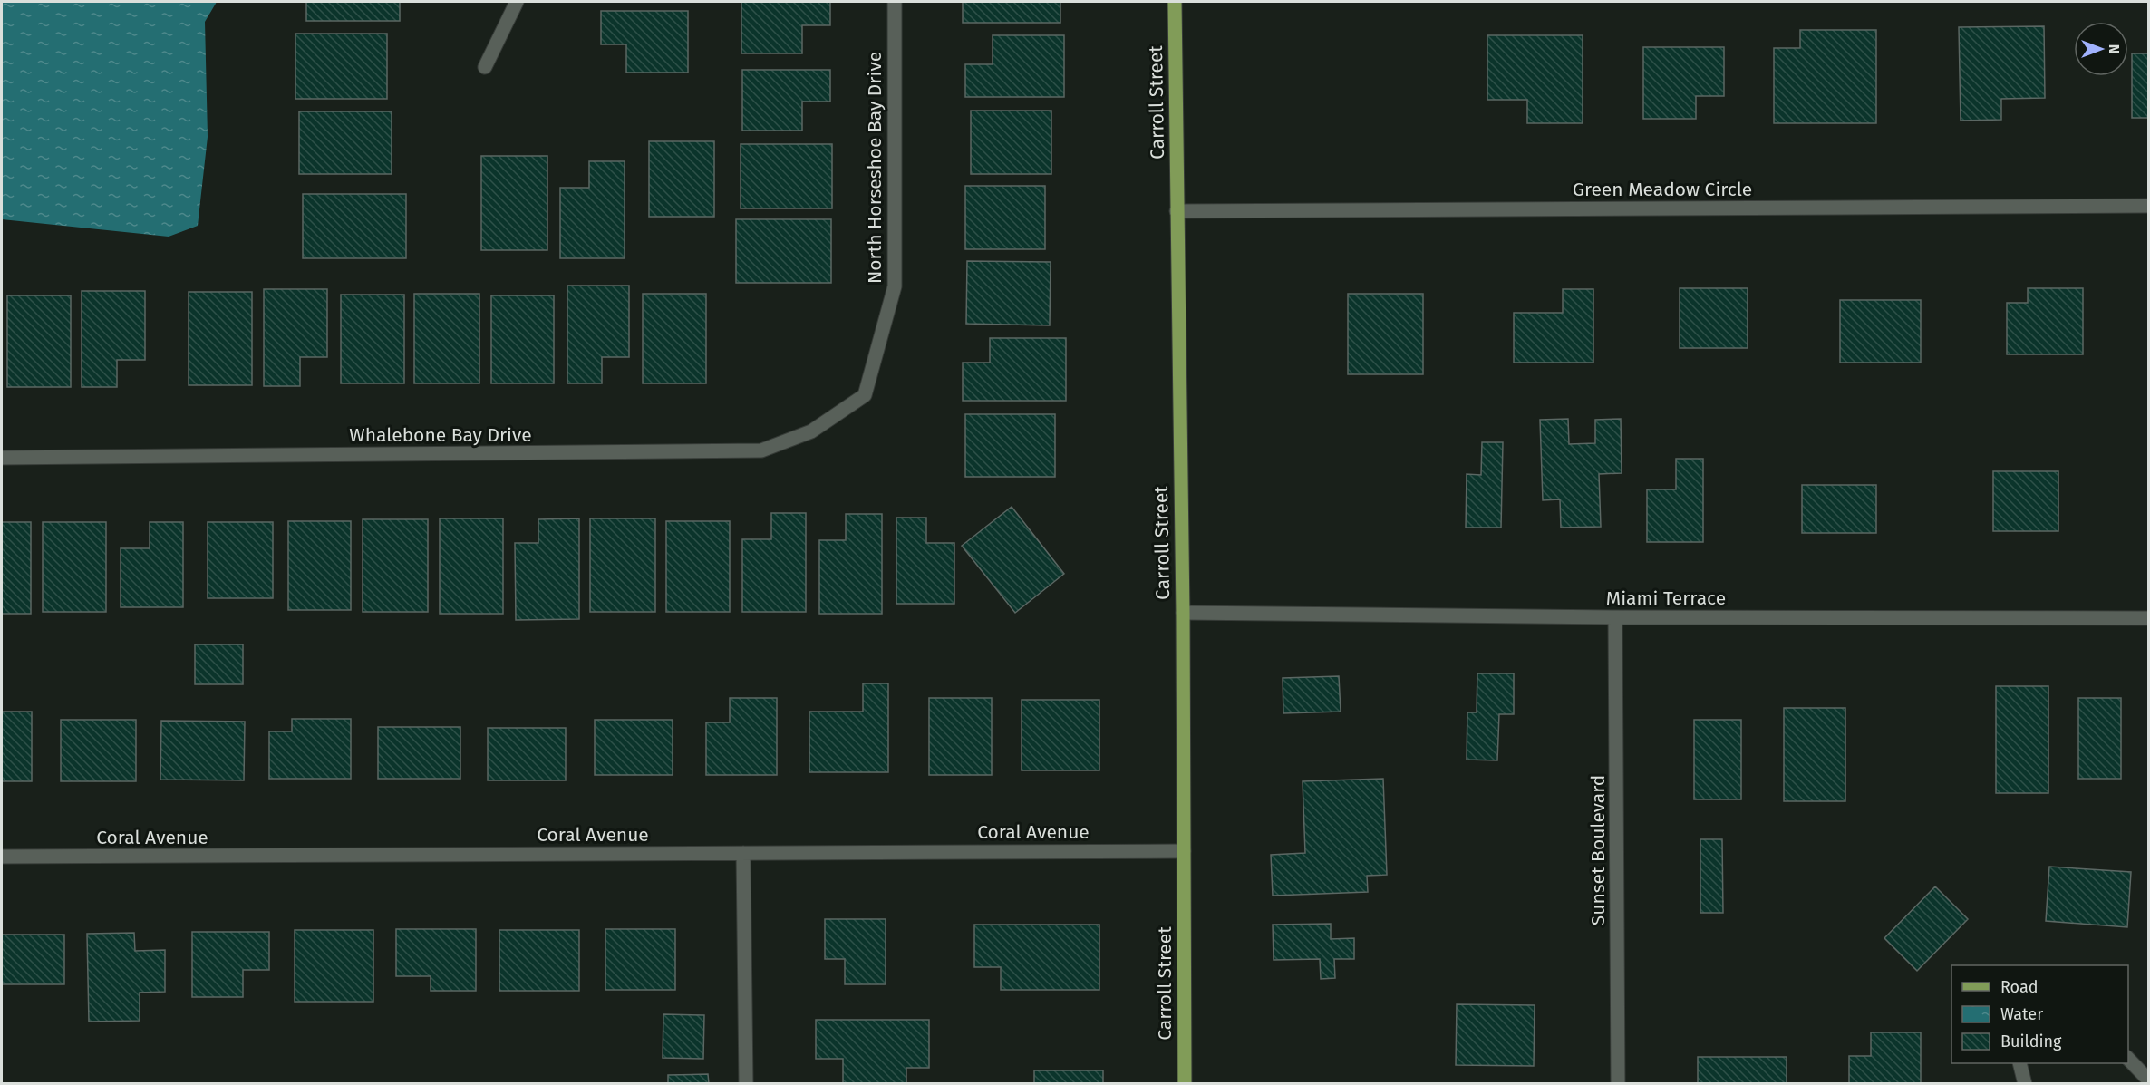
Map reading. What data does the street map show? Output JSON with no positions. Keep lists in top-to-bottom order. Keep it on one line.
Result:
{"streets":{"main road":["Carroll Street"],"street":["North Horseshoe Bay Drive","Green Meadow Circle","Whalebone Bay Drive","Miami Terrace","Coral Avenue","Sunset Boulevard"]},"crossings":[["Carroll Street","Green Meadow Circle"],["Carroll Street","Miami Terrace"],["Carroll Street","Coral Avenue"],["North Horseshoe Bay Drive","Whalebone Bay Drive"],["Miami Terrace","Sunset Boulevard"]],"legend":["Road","Water","Building"],"north":"right"}
